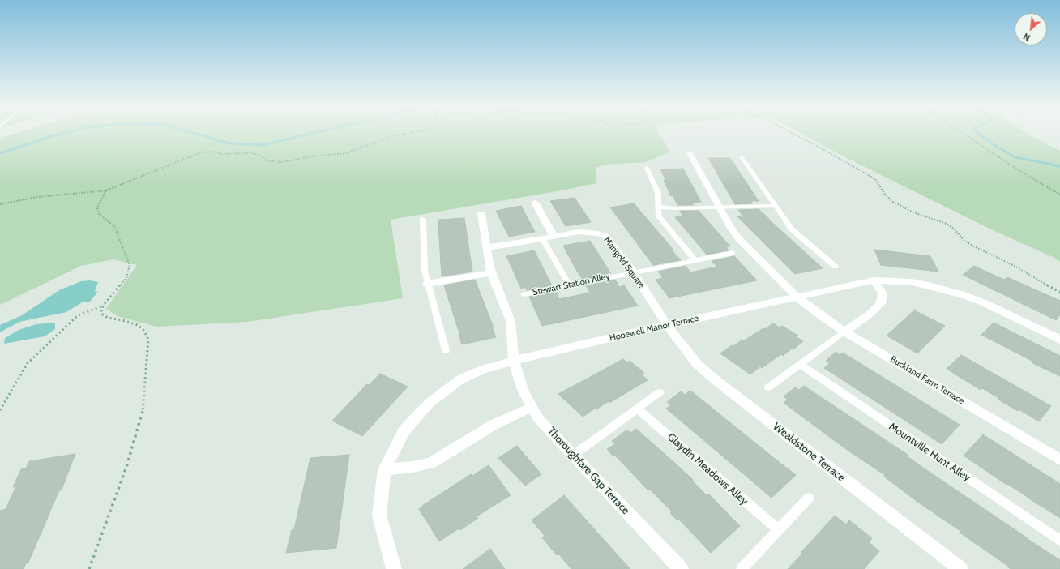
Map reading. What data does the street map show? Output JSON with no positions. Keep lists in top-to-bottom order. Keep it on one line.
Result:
{"streets":{"street":["Mangold Square","Hopewell Manor Terrace","Buckland Farm Terrace","Wealdstone Terrace","Thoroughfare Gap Terrace"],"lane":["Stewart Station Alley","Mountville Hunt Alley","Glaydin Meadows Alley"]},"crossings":[["Mangold Square","Stewart Station Alley"],["Mangold Square","Hopewell Manor Terrace"],["Mangold Square","Wealdstone Terrace"],["Mangold Square","Thoroughfare Gap Terrace"],["Hopewell Manor Terrace","Buckland Farm Terrace"],["Hopewell Manor Terrace","Wealdstone Terrace"],["Hopewell Manor Terrace","Thoroughfare Gap Terrace"]],"north":"bottom left"}
